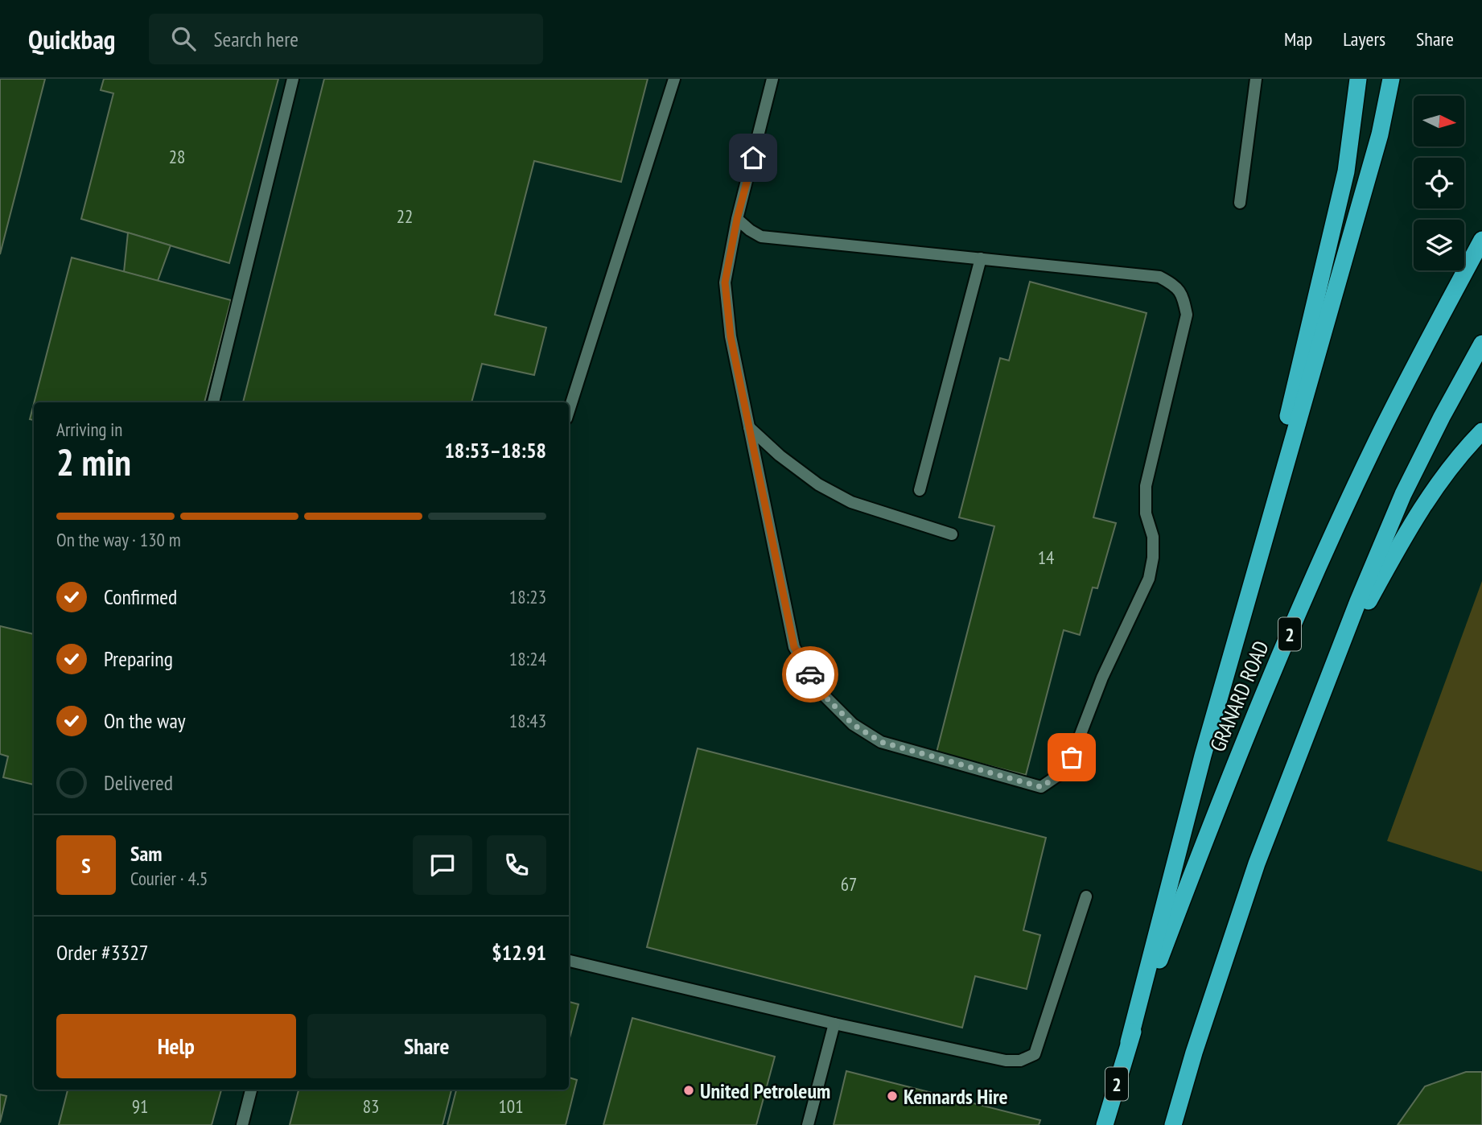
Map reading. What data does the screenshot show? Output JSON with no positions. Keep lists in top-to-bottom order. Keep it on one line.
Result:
{"streets":{"highway":["2","GRANARD ROAD"]},"places":["United Petroleum","Kennards Hire"],"house_numbers":["28","22","14","67","91","83","101"],"north":"right","page":{"header":"Quickbag","search":"Search here","nav":["Map","Layers","Share"],"heading":["2 min","Arriving in","18:53–18:58"],"panel":["Sam","Courier · 4.5","Order #3327","$12.91"],"bar":"On the way · 130 m","list":[["Confirmed","18:23"],["Preparing","18:24"],["On the way","18:43"],"Delivered"],"round":"S","buttons":["Help","Share"]}}
